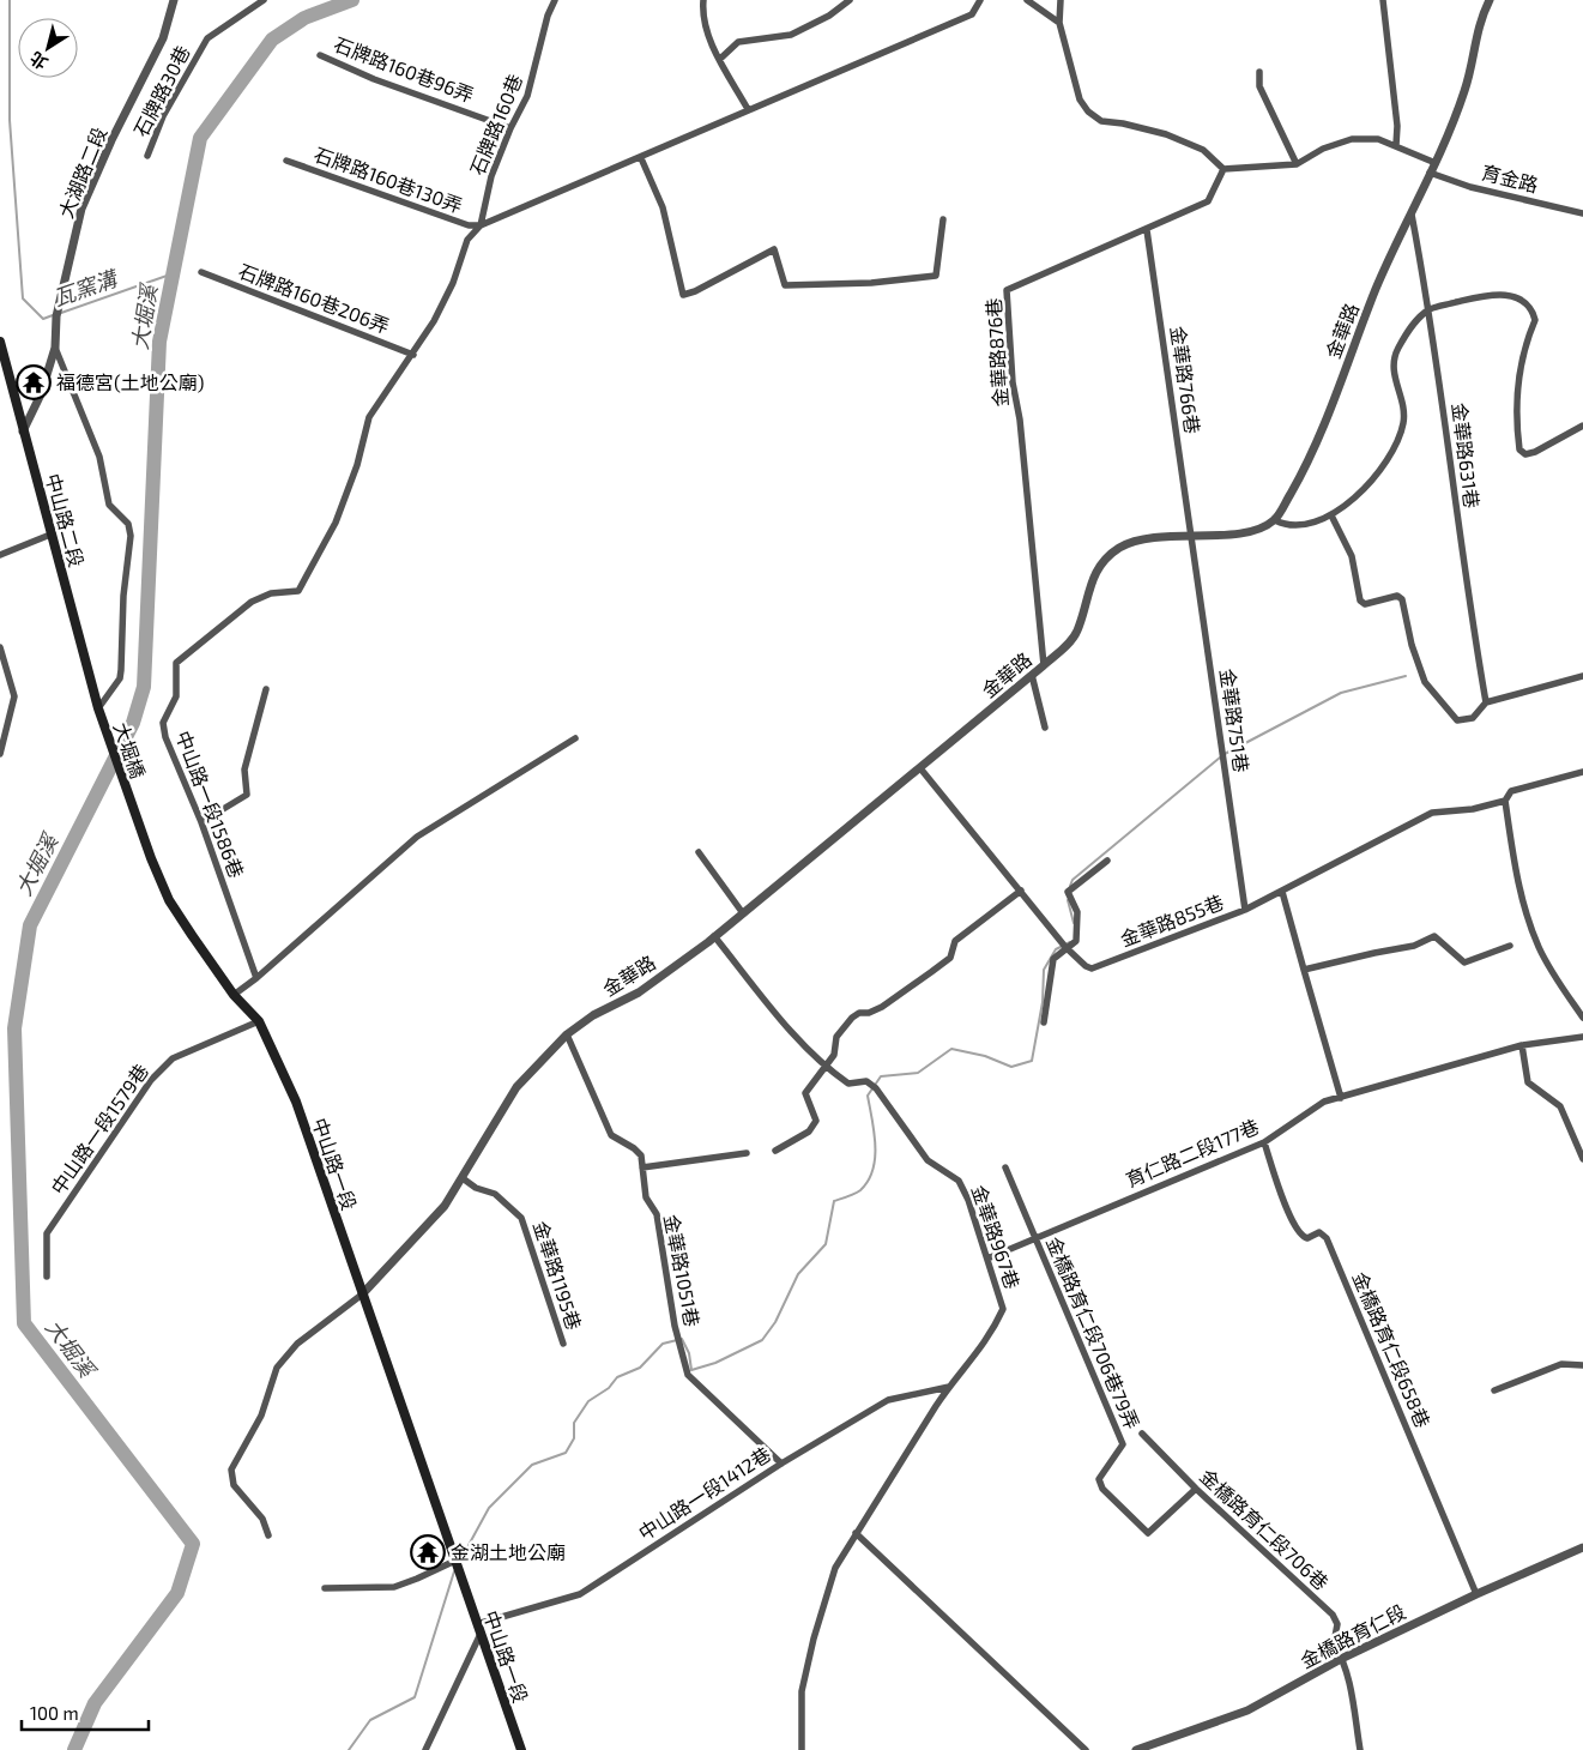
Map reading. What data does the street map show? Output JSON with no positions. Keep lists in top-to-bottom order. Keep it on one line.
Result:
{"streets":{"main road":["中山路二段","大堀橋","中山路一段"],"street":["石牌路160巷96弄","石牌路30巷","石牌路160巷","大湖路二段","育金路","石牌路160巷130弄","石牌路160巷206弄","金華路","金華路876巷","金華路766巷","金華路631巷","金華路751巷","中山路一段1586巷","金華路855巷","中山路一段1579巷","育仁路二段177巷","金華路967巷","金華路1051巷","金華路1195巷","金橋路育仁段706巷79弄","金橋路育仁段658巷","中山路一段1412巷","金橋路育仁段706巷","金橋路育仁段"]},"crossings":[["石牌路160巷96弄","石牌路160巷"],["石牌路160巷","石牌路160巷130弄"],["石牌路160巷","石牌路160巷206弄"],["石牌路160巷","中山路一段1586巷"],["大湖路二段","中山路二段"],["育金路","金華路"],["石牌路160巷206弄","中山路一段1586巷"],["金華路","金華路876巷"],["金華路","金華路766巷"],["金華路","金華路631巷"],["金華路","金華路751巷"],["金華路","金華路855巷"],["金華路","中山路一段"],["金華路","金華路967巷"],["金華路","金華路1051巷"],["金華路","金華路1195巷"],["金華路876巷","金華路766巷"],["金華路766巷","金華路751巷"],["中山路二段","大堀橋"],["金華路751巷","金華路855巷"],["大堀橋","中山路一段"],["中山路一段1579巷","中山路一段"],["育仁路二段177巷","金華路967巷"],["育仁路二段177巷","金橋路育仁段706巷79弄"],["育仁路二段177巷","金橋路育仁段658巷"],["中山路一段","中山路一段1412巷"],["金華路967巷","中山路一段1412巷"],["金華路1051巷","中山路一段1412巷"],["金橋路育仁段706巷79弄","金橋路育仁段706巷"],["金橋路育仁段658巷","金橋路育仁段"],["金橋路育仁段706巷","金橋路育仁段"]],"water":["瓦窯溝","大堀溪"],"places":{"temple":["福德宮(土地公廟)","金湖土地公廟"]},"scale_bar":"100 m","north":"bottom left"}
